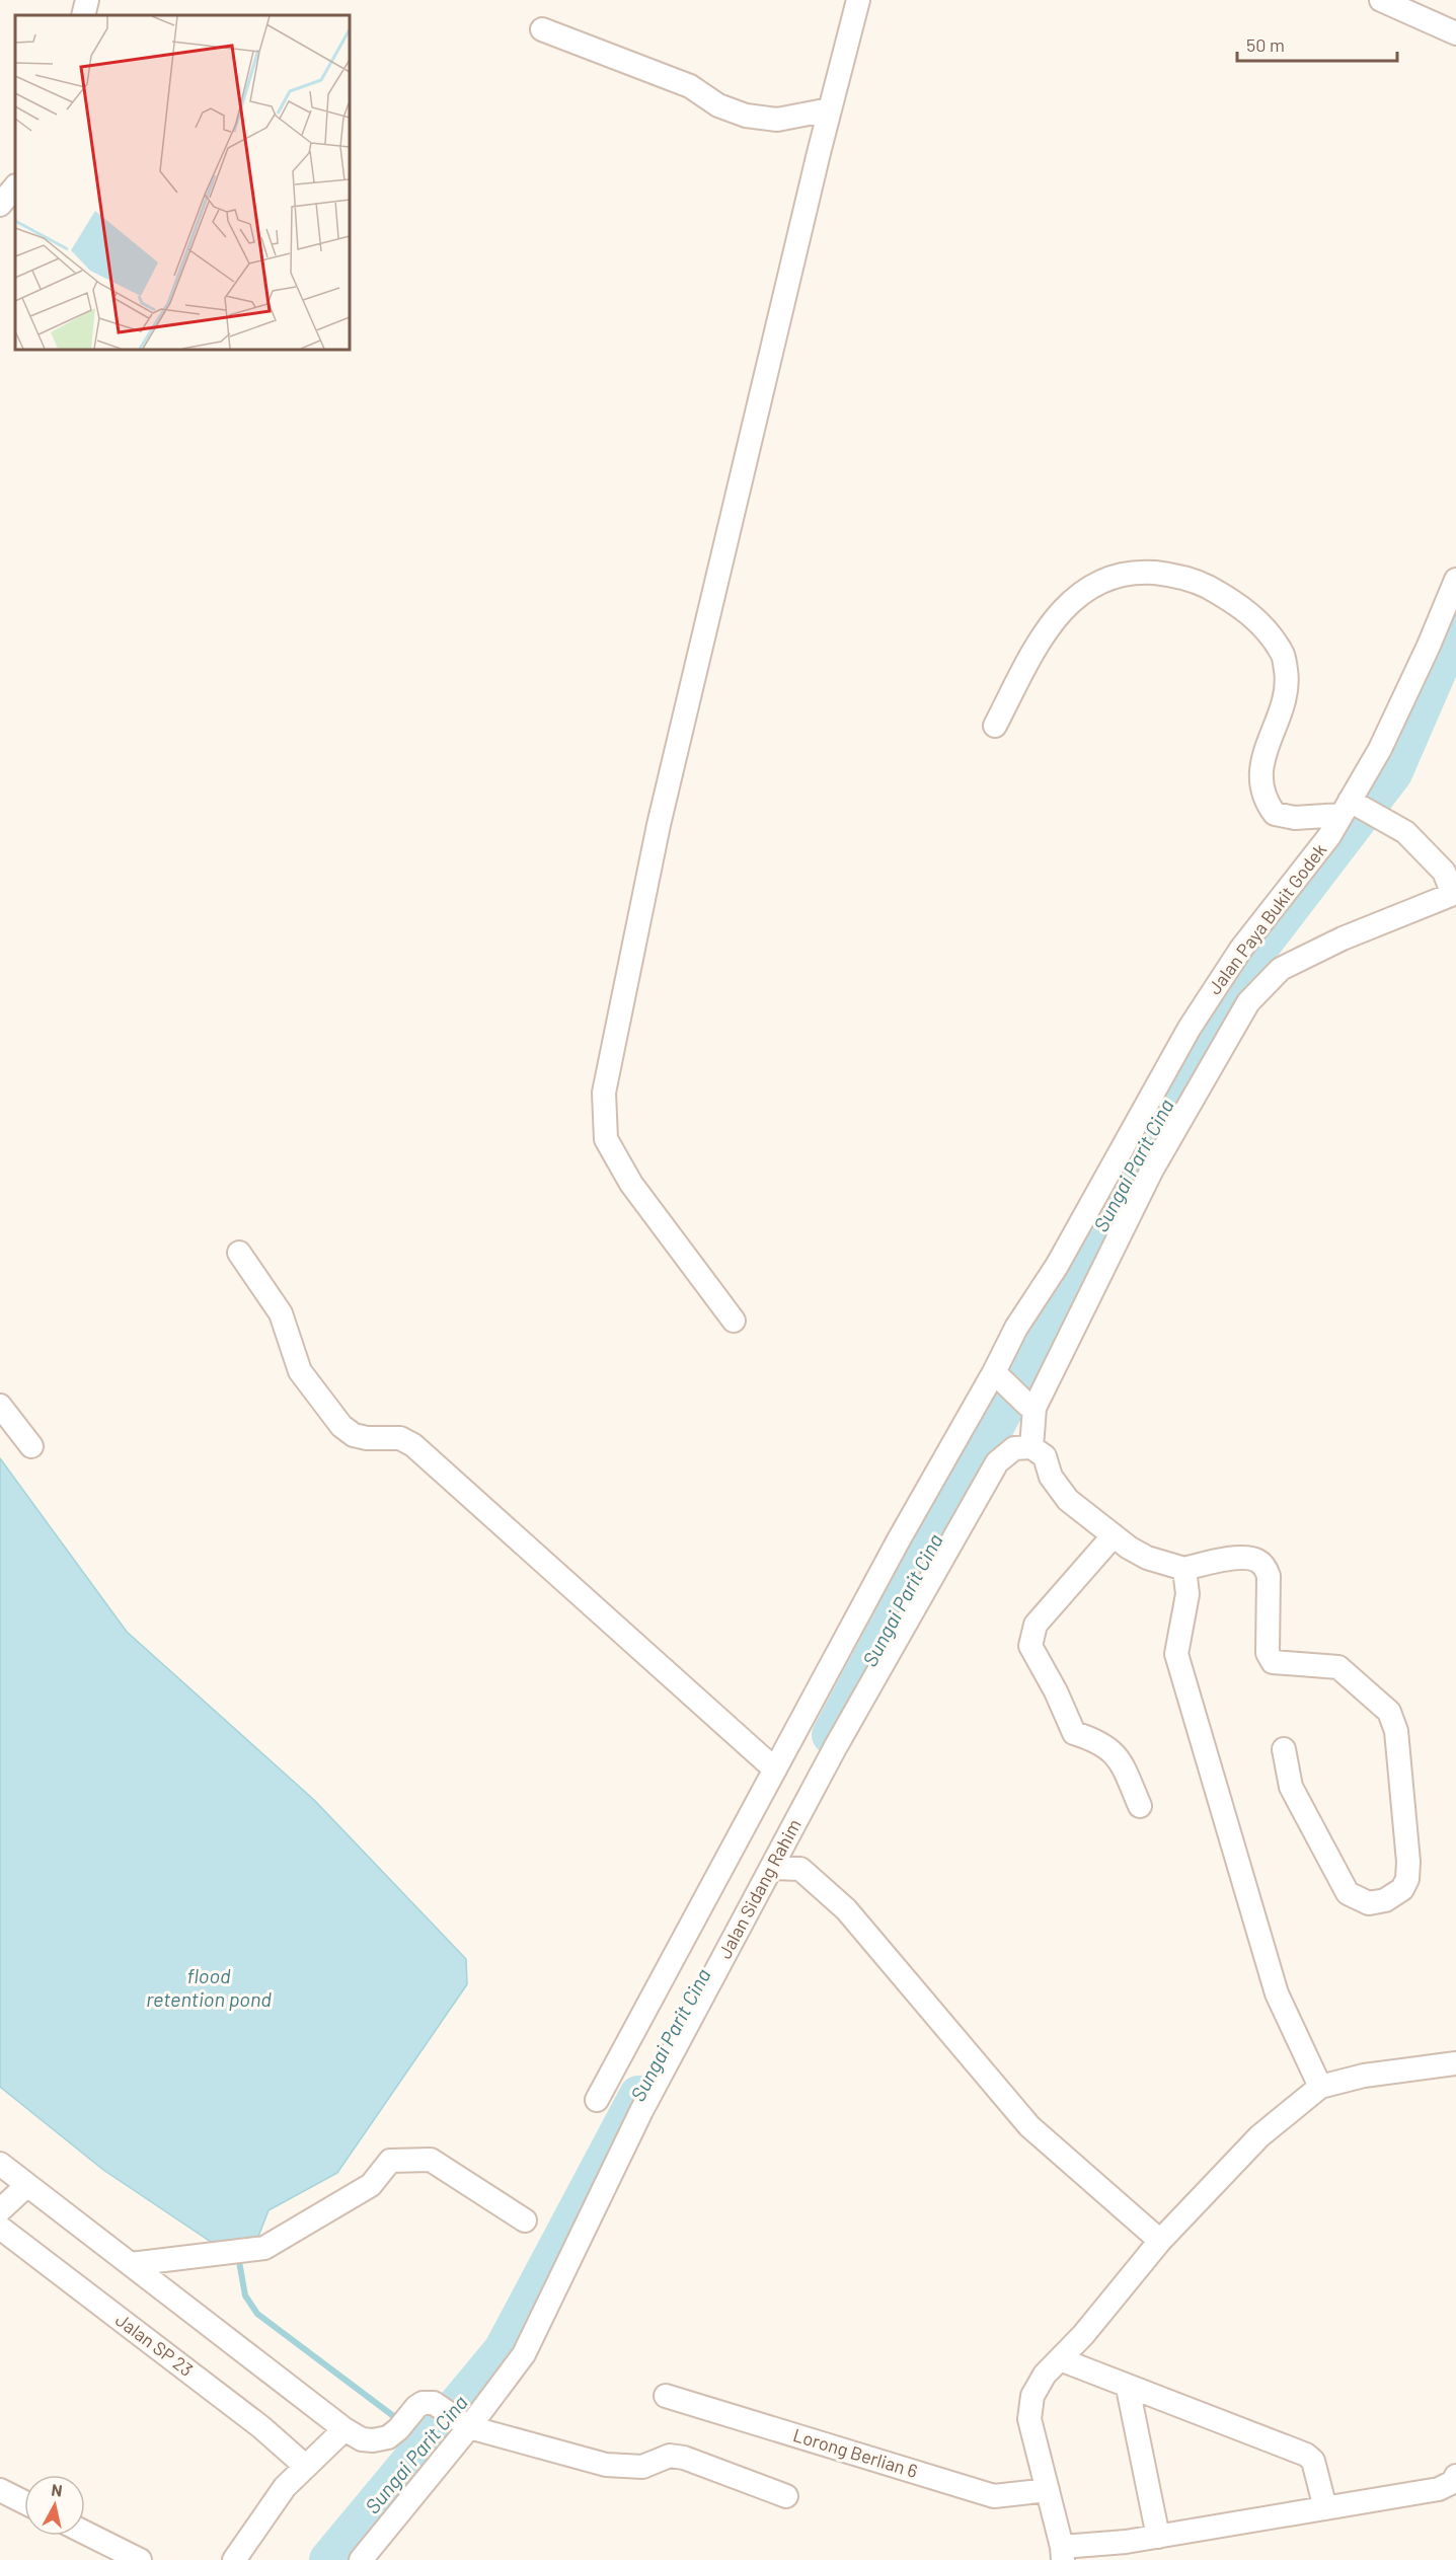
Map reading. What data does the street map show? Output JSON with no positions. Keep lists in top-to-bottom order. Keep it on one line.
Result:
{"streets":{"street":["Jalan Paya Bukit Godek","Jalan Sidang Rahim","Jalan SP 23","Lorong Berlian 6"]},"water":["Sungai Parit Cina","flood retention pond"],"scale_bar":"50 m","north":"top"}
